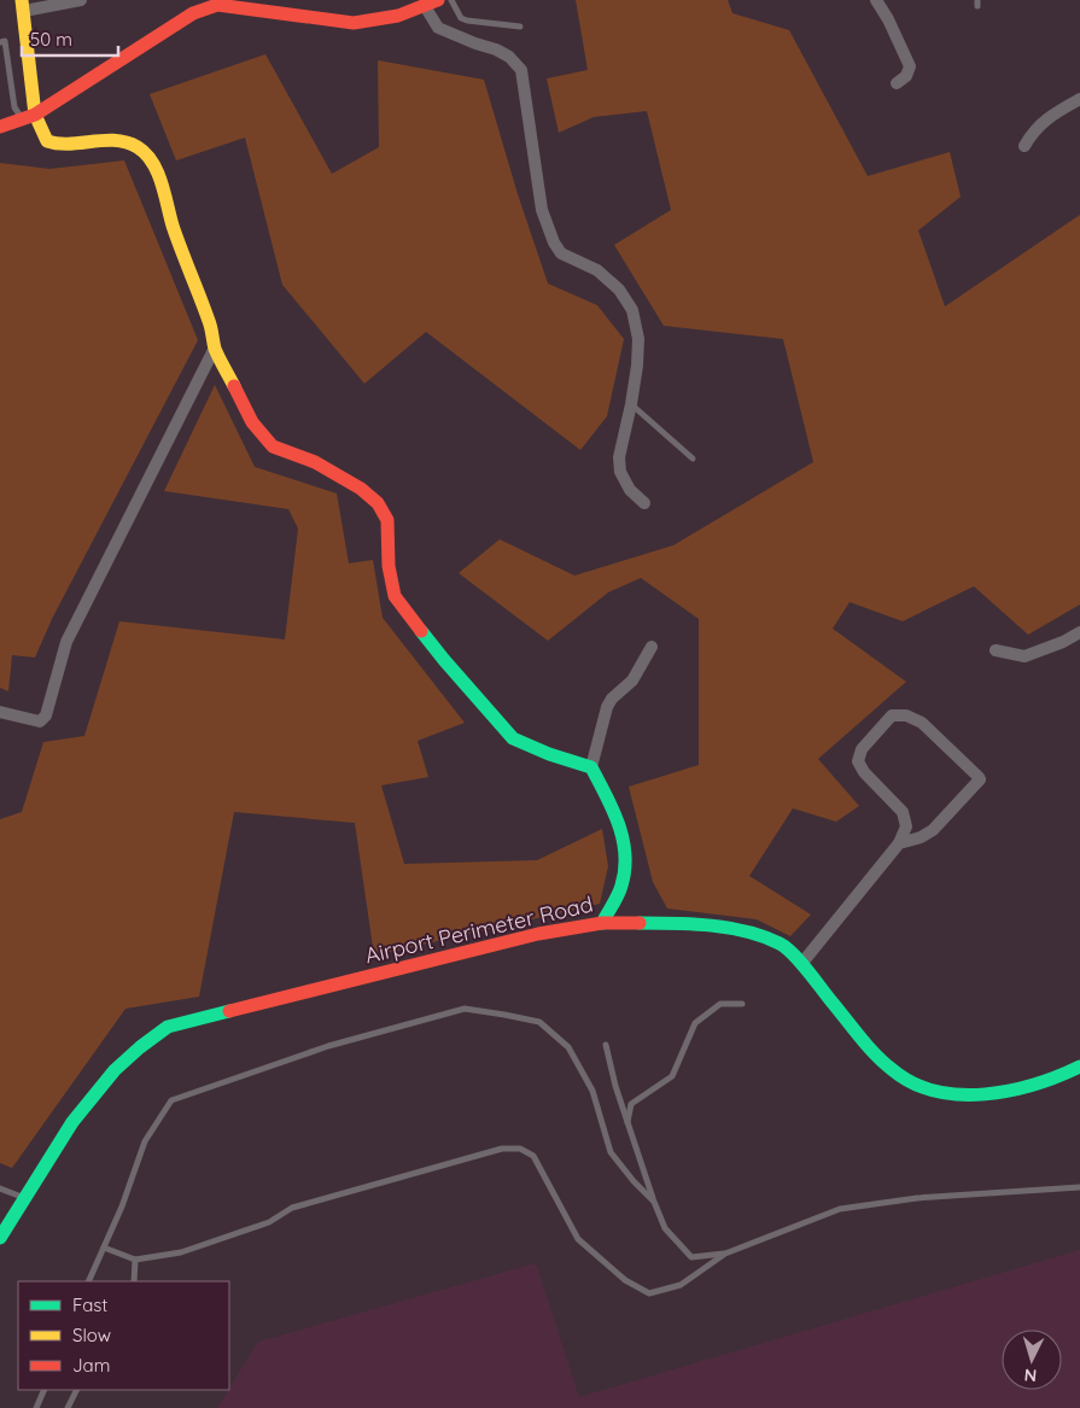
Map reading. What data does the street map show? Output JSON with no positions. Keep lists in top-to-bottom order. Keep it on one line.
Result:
{"streets":{"street":["Airport Perimeter Road"]},"legend":["Fast","Slow","Jam"],"scale_bar":"50 m","north":"bottom"}
